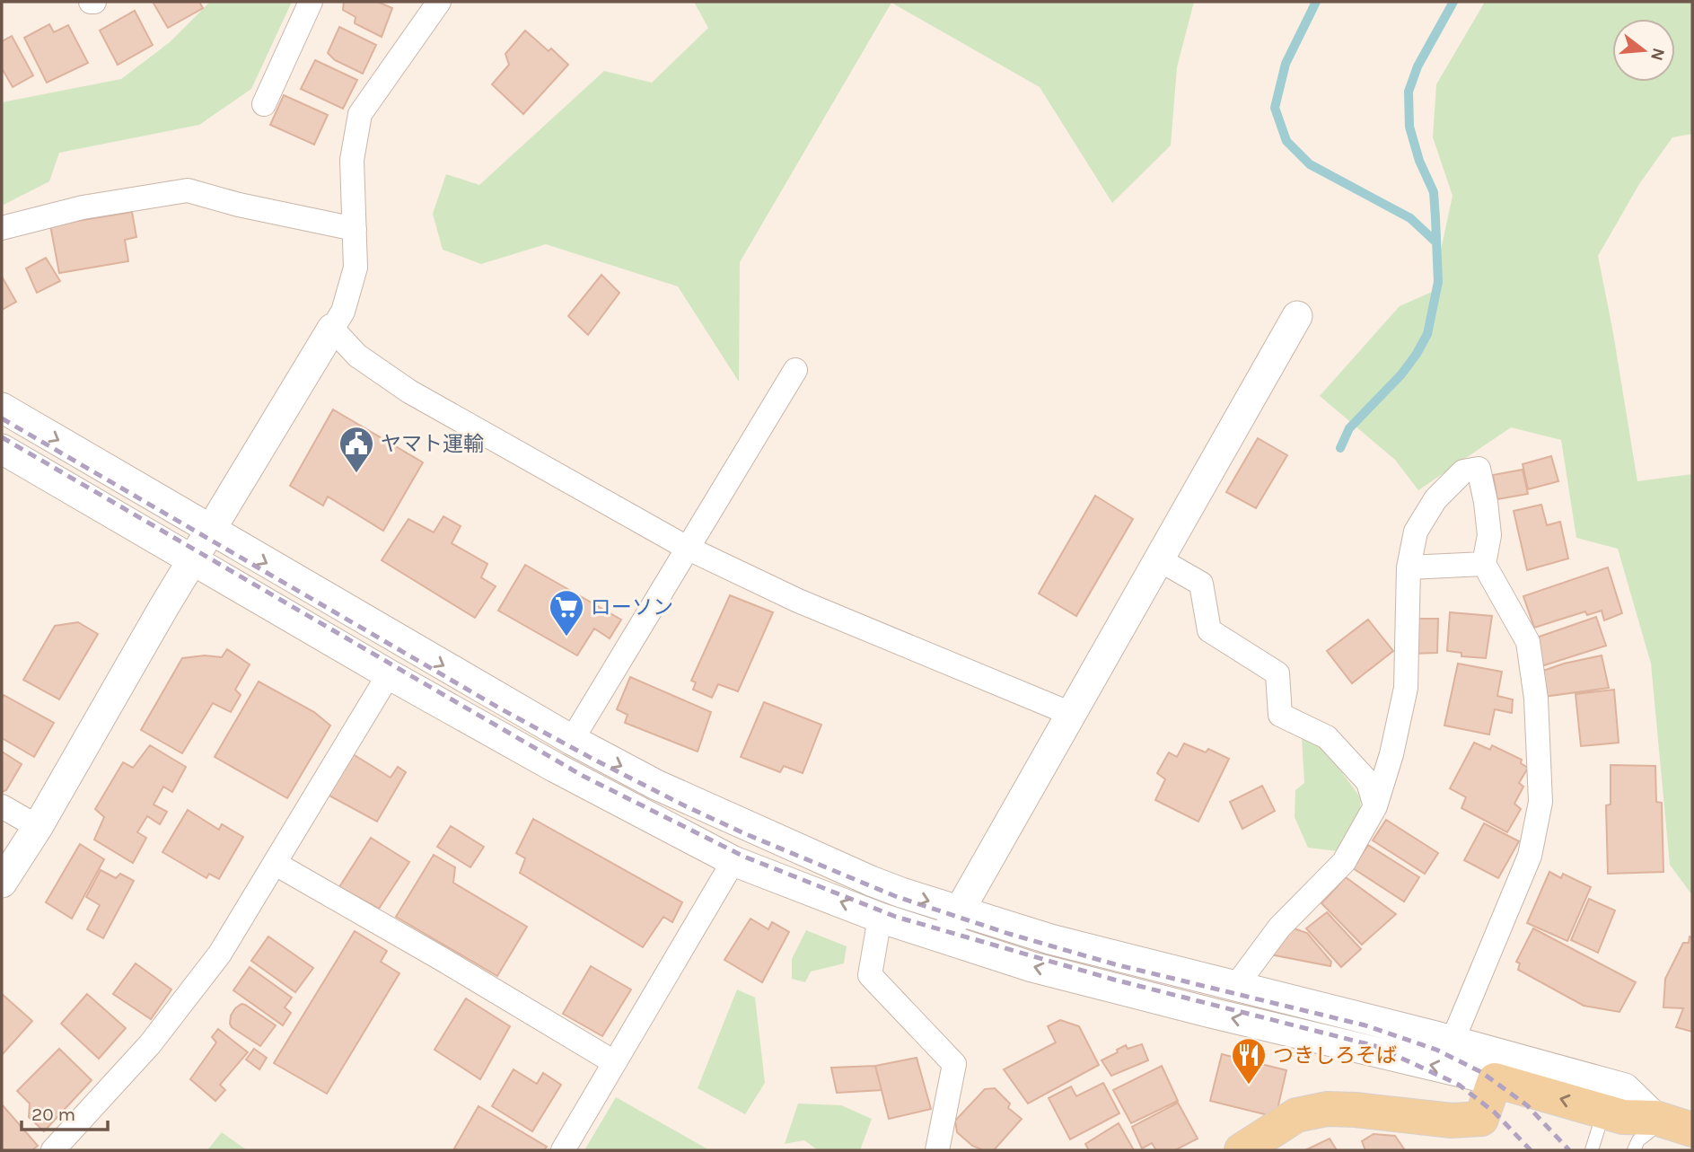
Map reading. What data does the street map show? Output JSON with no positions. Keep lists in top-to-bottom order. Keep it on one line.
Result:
{"places":{"public building":["ヤマト運輸"],"supermarket":["ローソン"],"restaurant":["つきしろそば"]},"scale_bar":"20 m","north":"right"}
